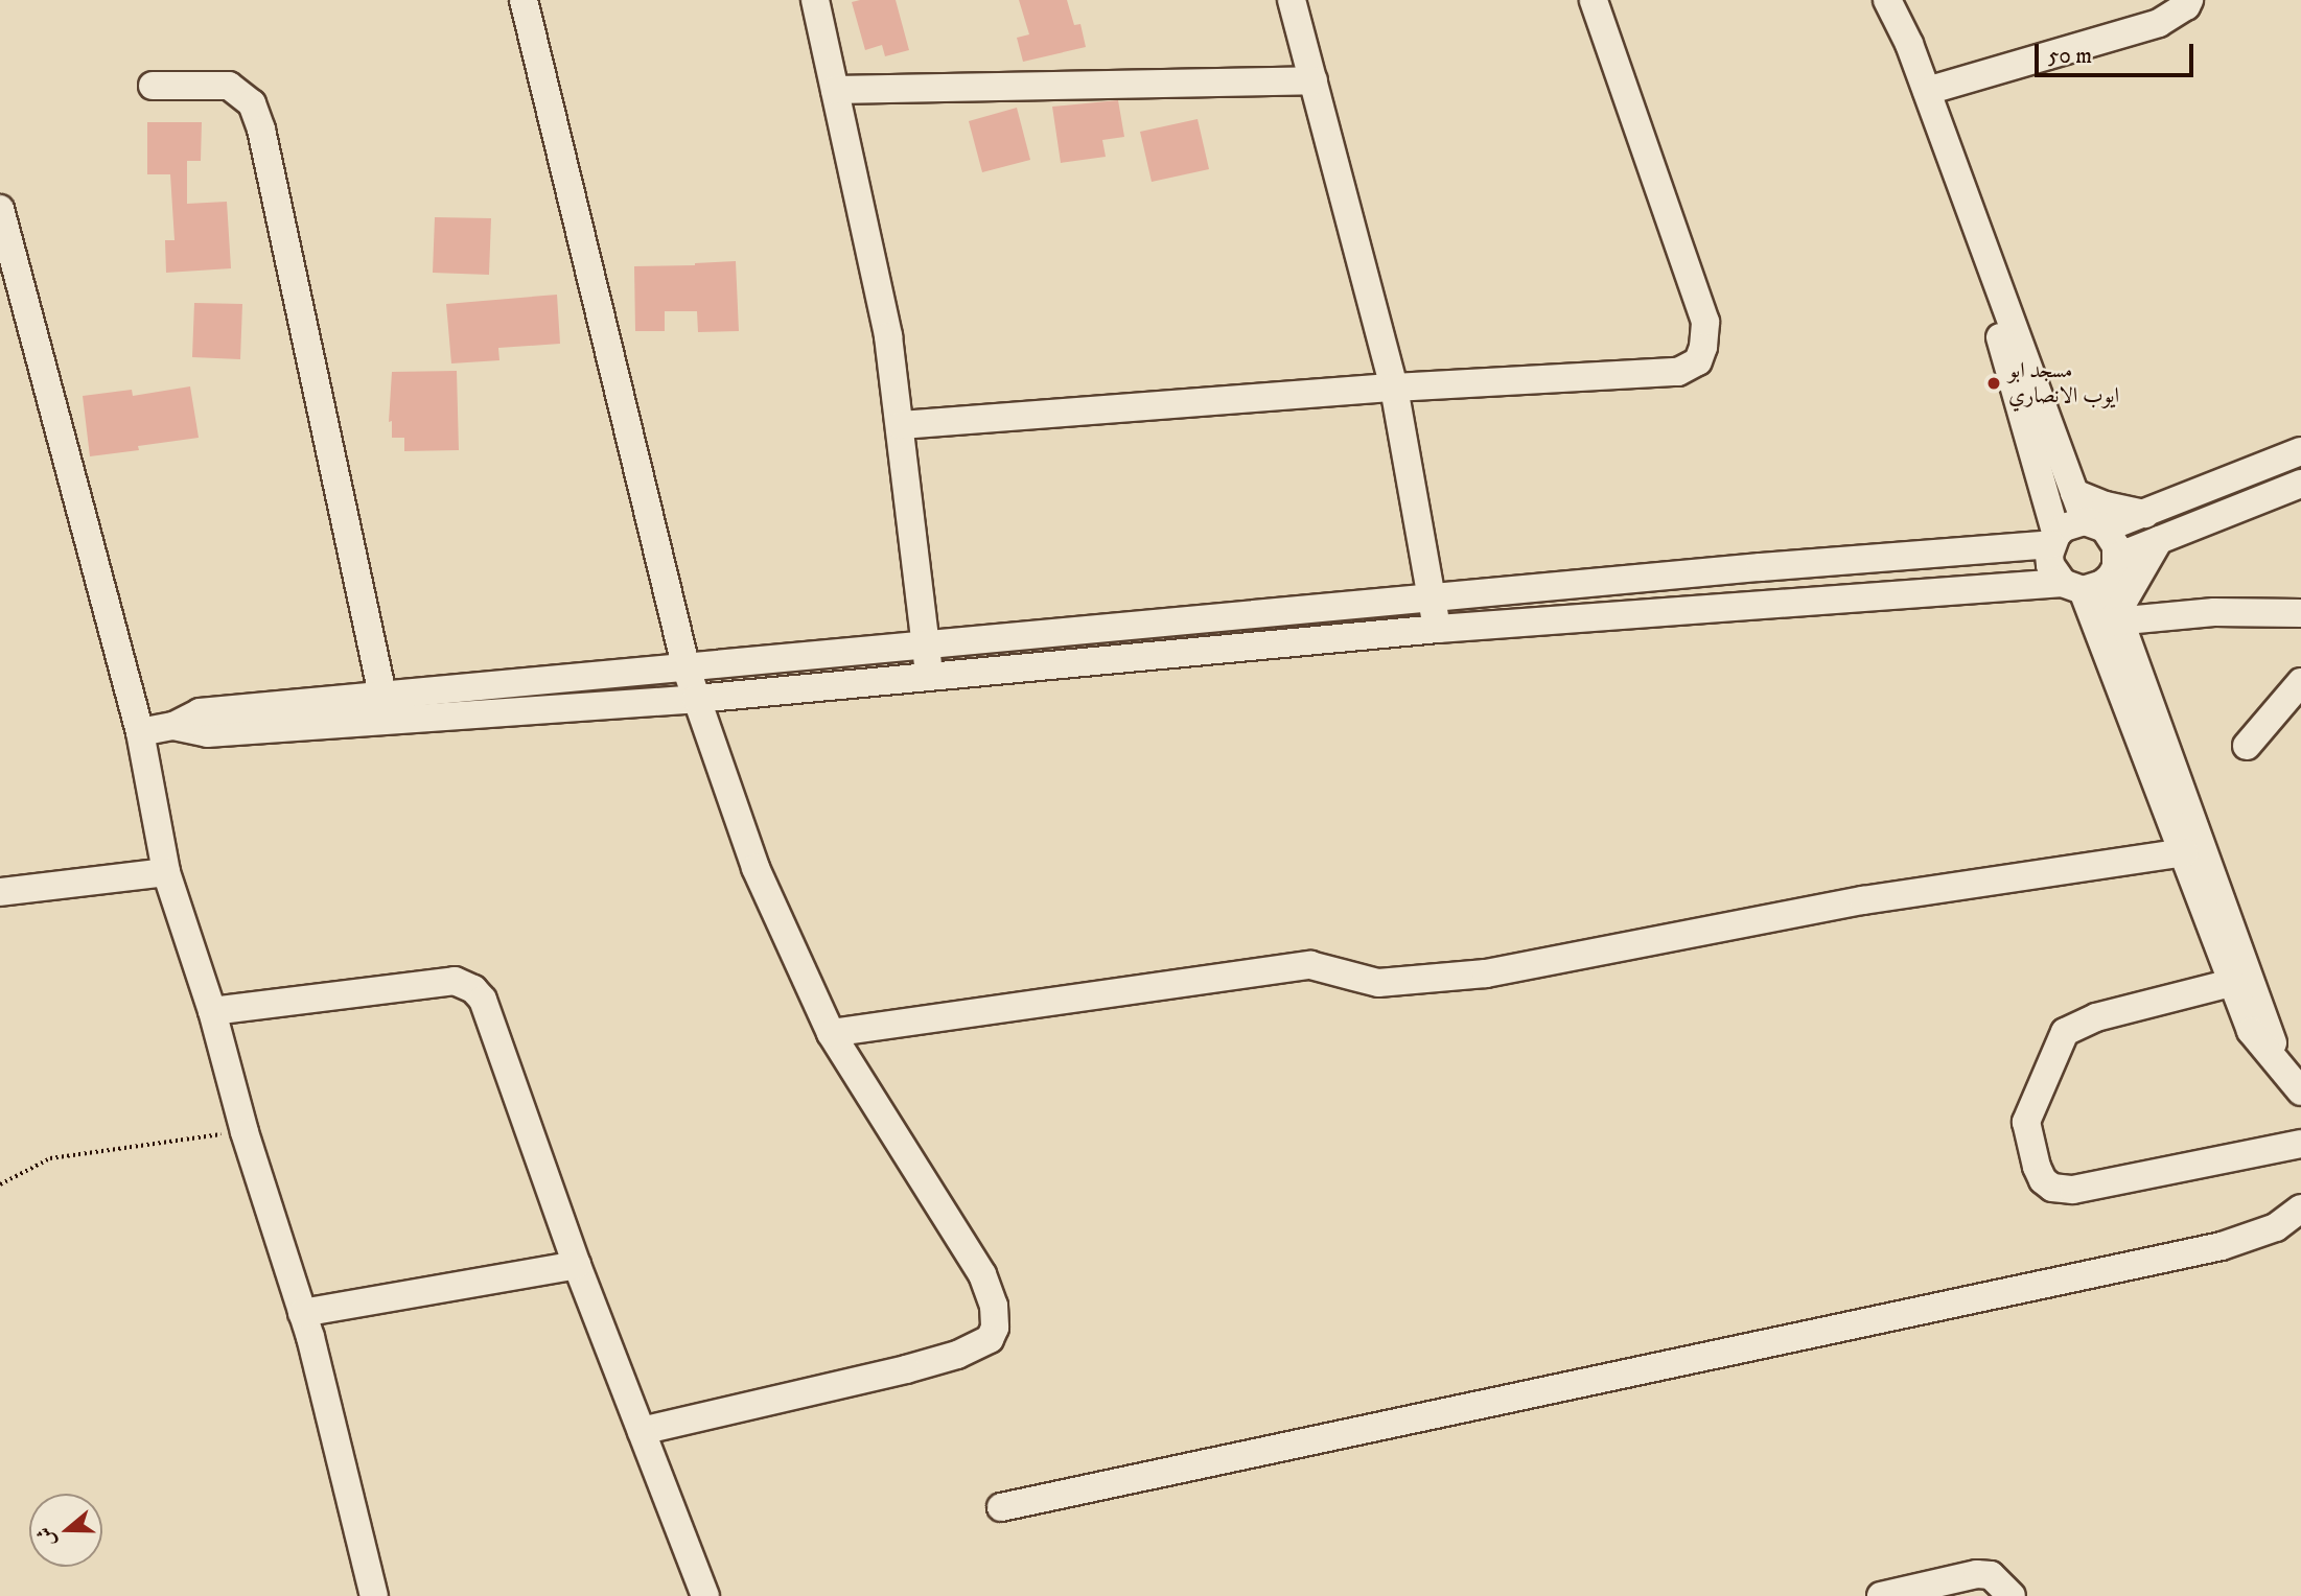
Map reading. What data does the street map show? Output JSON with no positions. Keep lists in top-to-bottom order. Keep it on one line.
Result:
{"places":["مسجد ابو ايوب الانصاري"],"scale_bar":"50 m","north":"left"}
